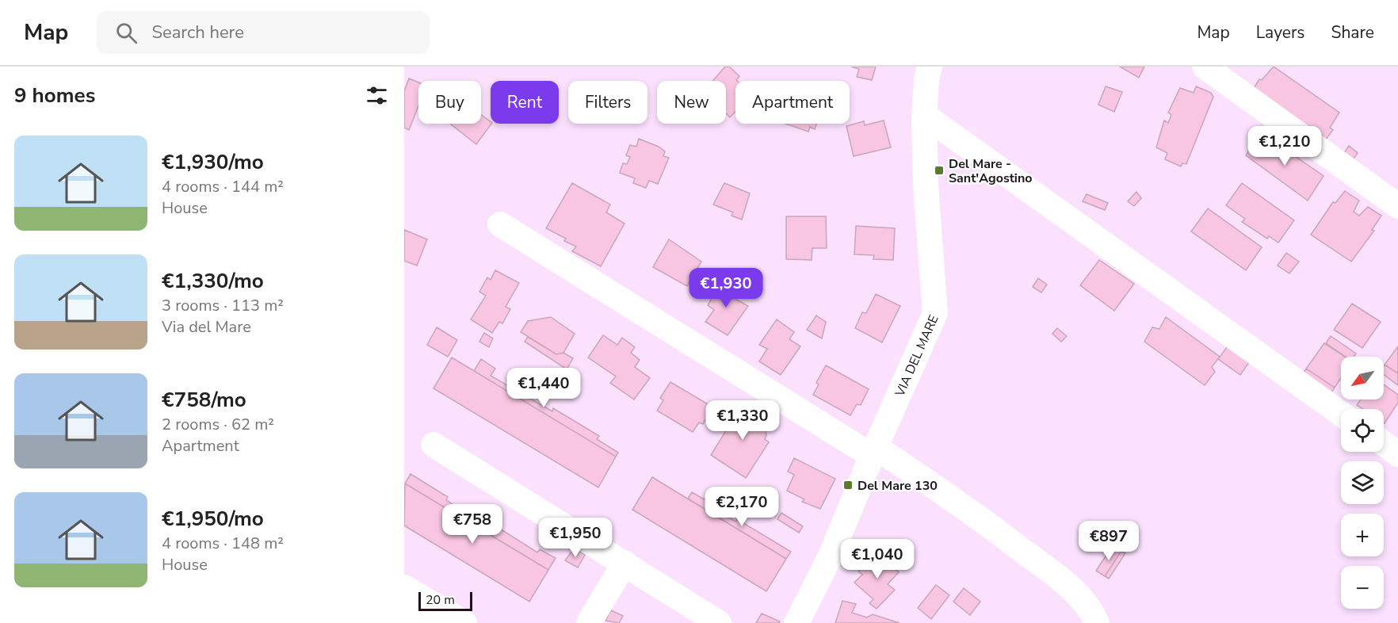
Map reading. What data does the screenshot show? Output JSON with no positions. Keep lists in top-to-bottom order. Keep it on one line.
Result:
{"streets":{"street":["VIA DEL MARE"]},"places":{"transit":["Del Mare - Sant'Agostino","Del Mare 130"]},"scale_bar":"20 m","north":"bottom left","page":{"header":"Map","search":"Search here","nav":["Map","Layers","Share"],"heading":"9 homes","chip":["Buy","Rent","Filters","New","Apartment"],"list":[{"name":"€1,930/mo","note":"4 rooms · 144 m² · House"},{"name":"€1,330/mo","note":"3 rooms · 113 m² · Via del Mare"},{"name":"€758/mo","note":"2 rooms · 62 m² · Apartment"},{"name":"€1,950/mo","note":"4 rooms · 148 m² · House"}],"price":["€1,210","€1,930","€1,440","€1,330","€2,170","€758","€1,950","€897","€1,040"],"map_buttons":["+","−"],"scale":"20 m"}}
